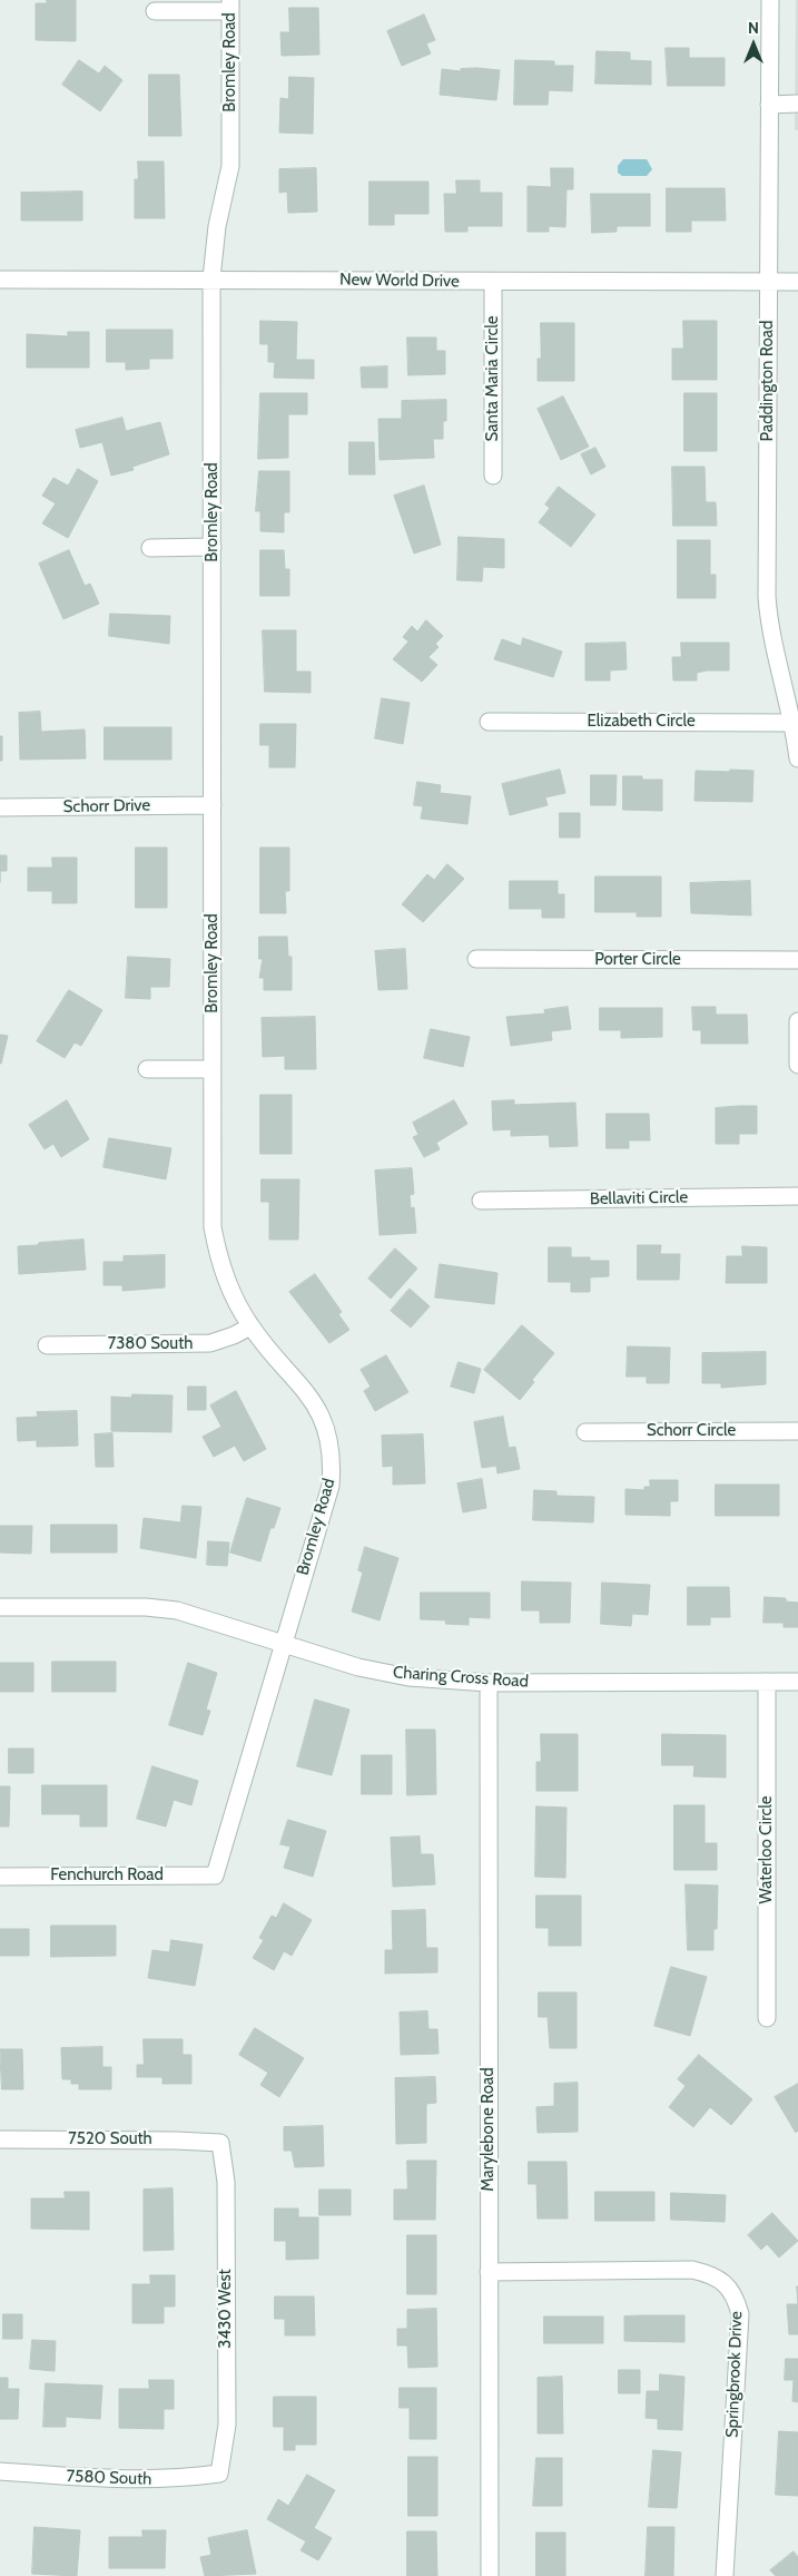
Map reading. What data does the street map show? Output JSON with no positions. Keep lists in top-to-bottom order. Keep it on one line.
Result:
{"streets":{"street":["Bromley Road","New World Drive","Santa Maria Circle","Paddington Road","Elizabeth Circle","Schorr Drive","Porter Circle","Bellaviti Circle","7380 South","Schorr Circle","Charing Cross Road","Waterloo Circle","Fenchurch Road","Marylebone Road","7520 South","3430 West","Springbrook Drive","7580 South"]},"crossings":[["Bromley Road","New World Drive"],["Bromley Road","Schorr Drive"],["Bromley Road","7380 South"],["Bromley Road","Charing Cross Road"],["Bromley Road","Fenchurch Road"],["New World Drive","Santa Maria Circle"],["New World Drive","Paddington Road"],["Paddington Road","Elizabeth Circle"],["Charing Cross Road","Waterloo Circle"],["Charing Cross Road","Marylebone Road"],["Marylebone Road","Springbrook Drive"],["7520 South","3430 West"],["3430 West","7580 South"]],"north":"top"}
